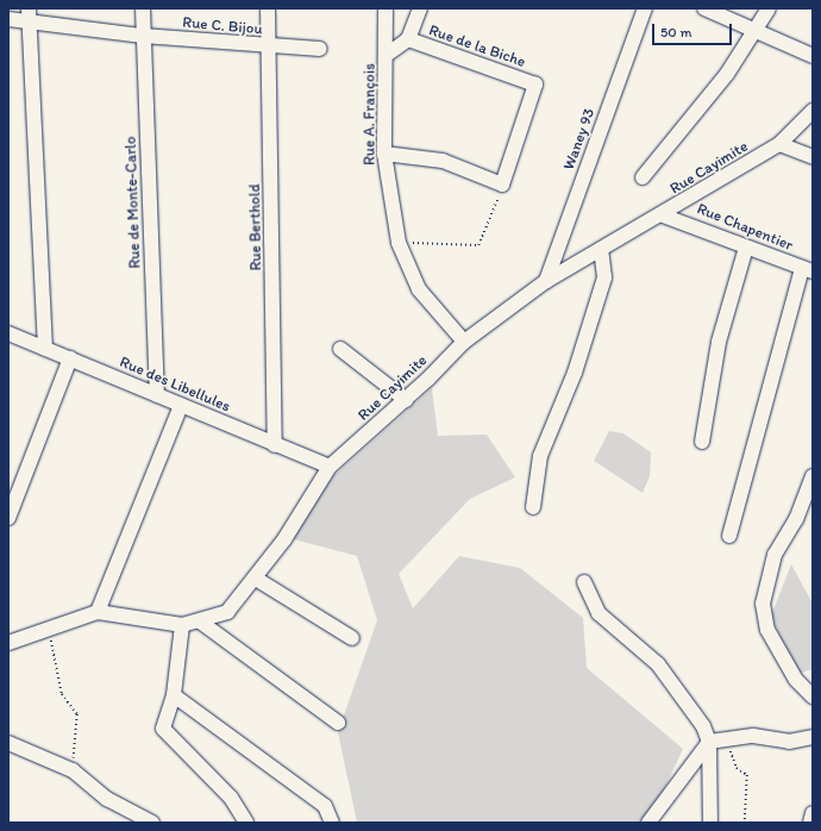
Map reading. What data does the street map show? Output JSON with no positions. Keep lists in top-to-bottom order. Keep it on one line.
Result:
{"streets":{"street":["Rue C. Bijou","Rue de la Biche","Rue A. François","Waney 93","Rue Cayimite","Rue de Monte-Carlo","Rue Berthold","Rue Chapentier","Rue des Libellules"]},"crossings":[["Rue C. Bijou","Rue de Monte-Carlo"],["Rue C. Bijou","Rue Berthold"],["Rue A. François","Rue Cayimite"],["Waney 93","Rue Cayimite"],["Rue Cayimite","Rue Chapentier"],["Rue Cayimite","Rue des Libellules"],["Rue de Monte-Carlo","Rue des Libellules"],["Rue Berthold","Rue des Libellules"]],"scale_bar":"50 m"}
